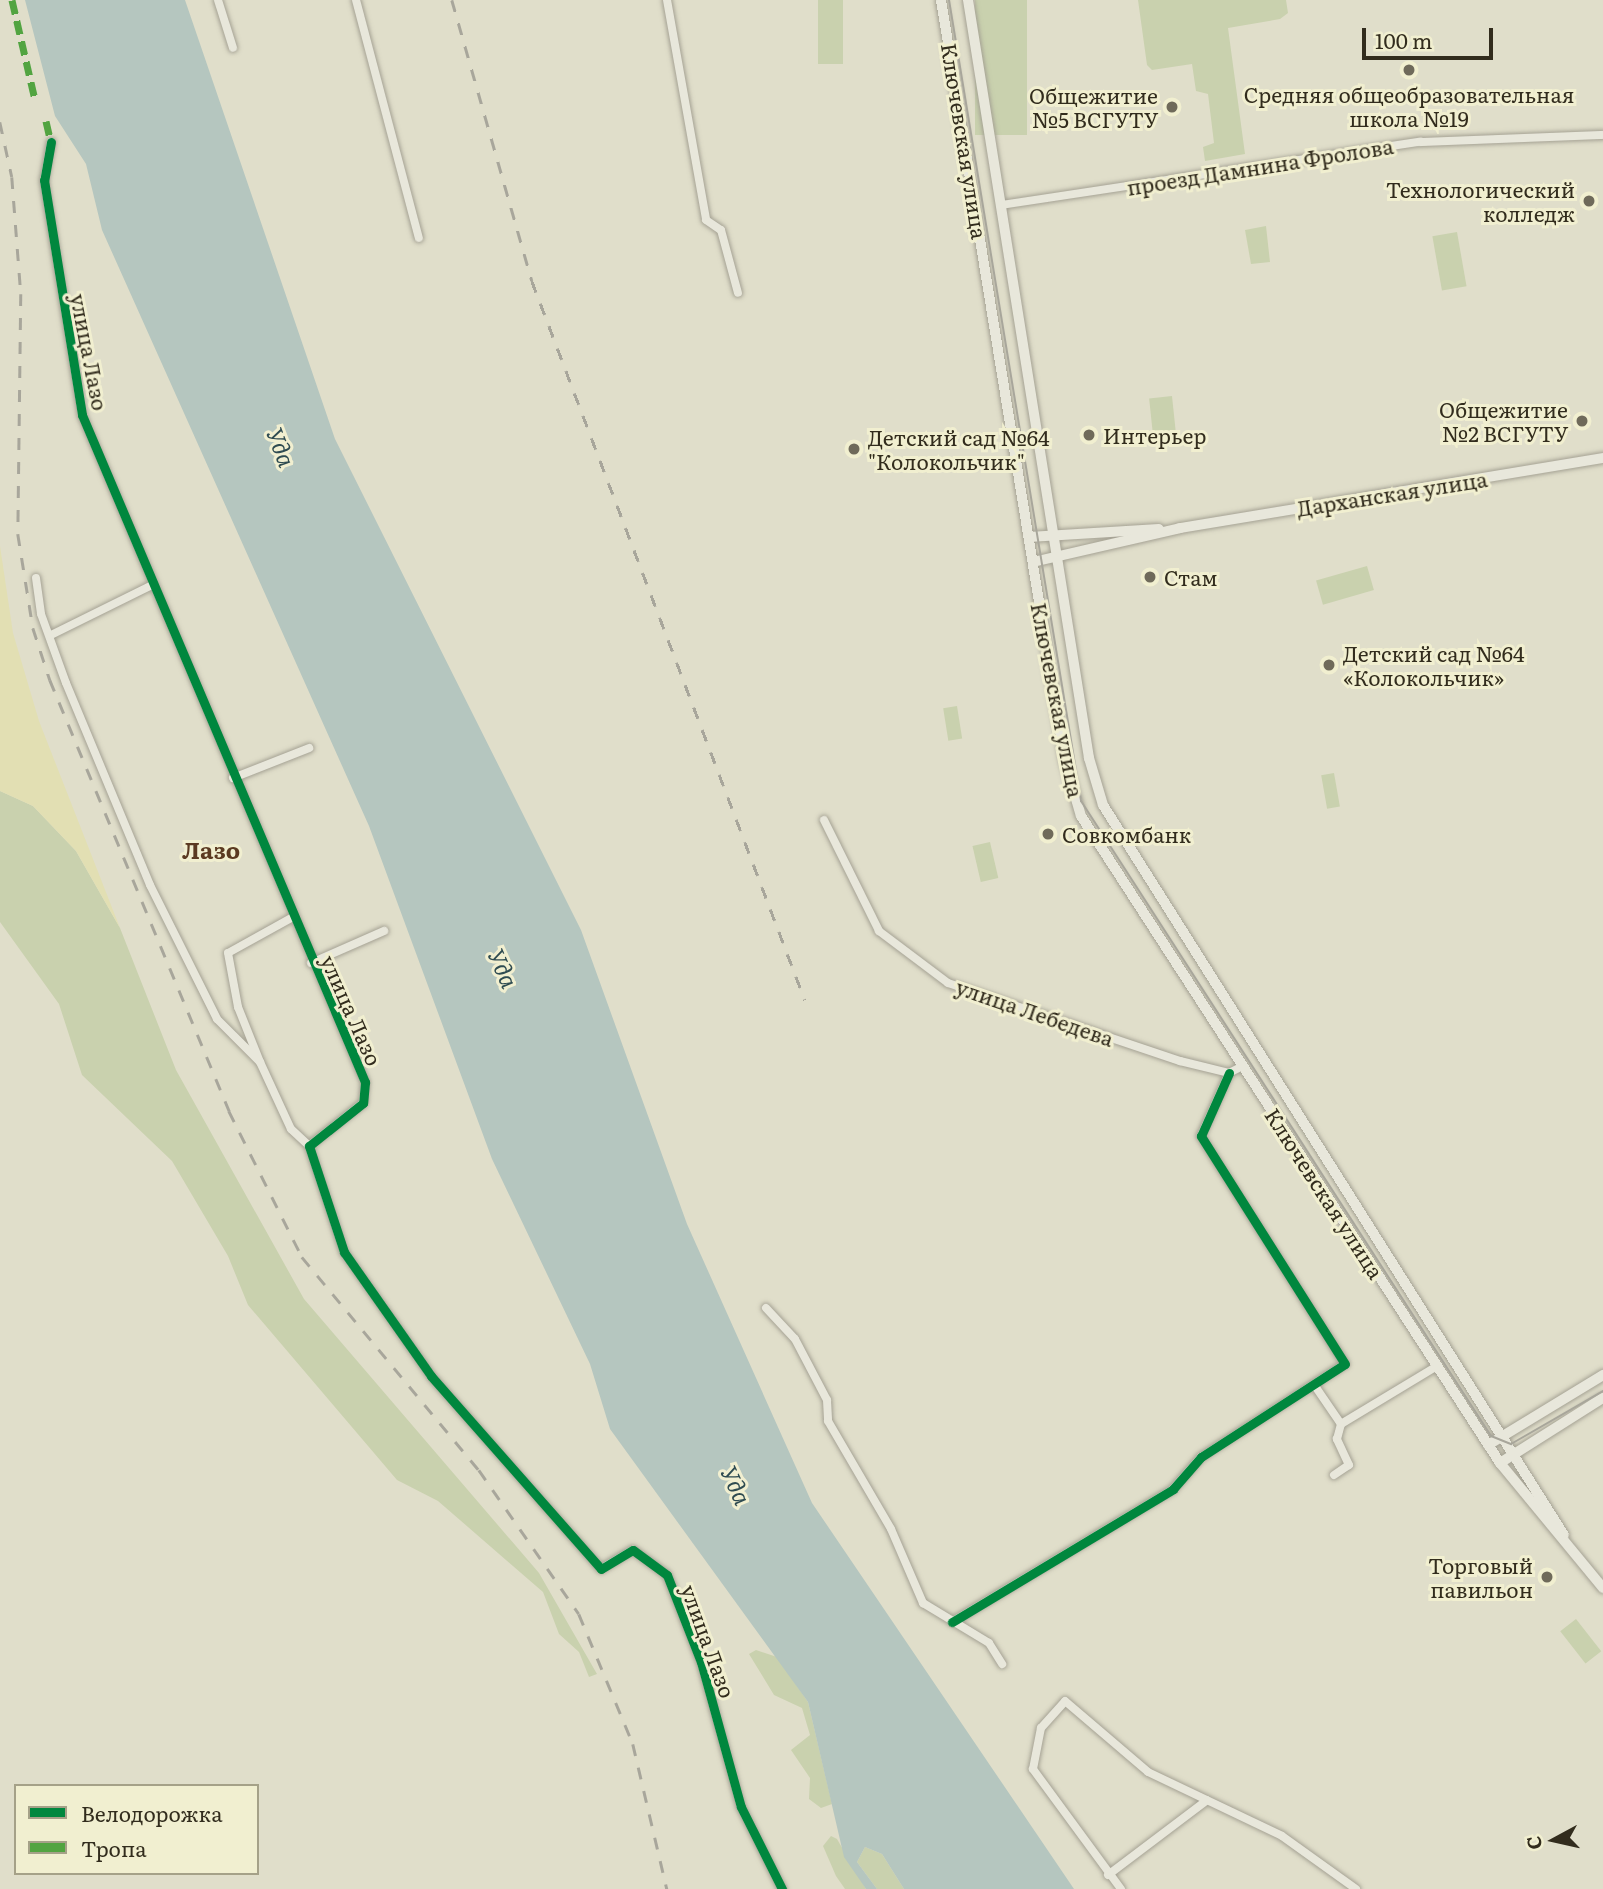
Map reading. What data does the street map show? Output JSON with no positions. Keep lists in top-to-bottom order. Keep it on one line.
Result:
{"streets":{"main road":["Ключевская улица"],"street":["проезд Дамнина Фролова","улица Лазо","Дарханская улица","улица Лебедева"]},"crossings":[["Ключевская улица","проезд Дамнина Фролова"],["Ключевская улица","Дарханская улица"]],"districts":["Лазо"],"water":["Уда"],"places":["Средняя общеобразовательная школа №19","Общежитие №5 ВСГУТУ","Технологический колледж","Общежитие №2 ВСГУТУ","Интерьер","Детский сад №64 \"Колокольчик\"","Стам","Детский сад №64 «Колокольчик»","Совкомбанк","Торговый павильон"],"legend":["Велодорожка","Тропа"],"scale_bar":"100 m","north":"left"}
